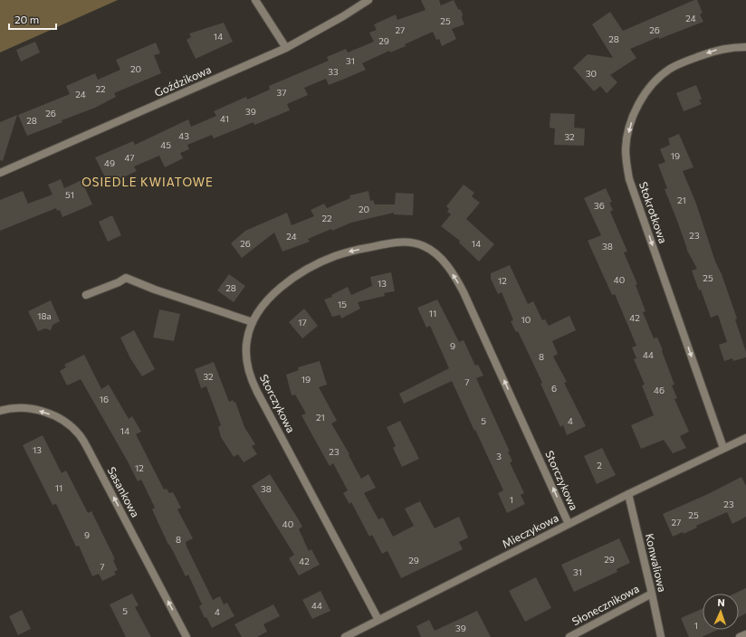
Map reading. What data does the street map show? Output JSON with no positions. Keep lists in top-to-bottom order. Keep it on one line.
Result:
{"streets":{"street":["Goździkowa","Stokrotkowa","Storczykowa","Sasankowa","Mieczykowa","Konwaliowa","Słonecznikowa"]},"crossings":[["Stokrotkowa","Mieczykowa"],["Storczykowa","Mieczykowa"],["Mieczykowa","Konwaliowa"],["Konwaliowa","Słonecznikowa"]],"one_way":["Stokrotkowa","Sasankowa"],"districts":["OSIEDLE KWIATOWE"],"house_numbers":["24","25","27","26","14","28","29","31","20","33","30","22","37","24","39","26","41","28","43","32","45","19","47","49","51","21","36","20","22","23","24","26","14","38","25","40","12","13","28","15","11","18a","42","10","17","9","44","8","32","19","7","6","46","16","21","5","4","14","13","23","3","2","12","11","38","1","23","25","27","40","9","8","29","29","42","7","31","44","5","4","1","39"],"scale_bar":"20 m","north":"top"}
